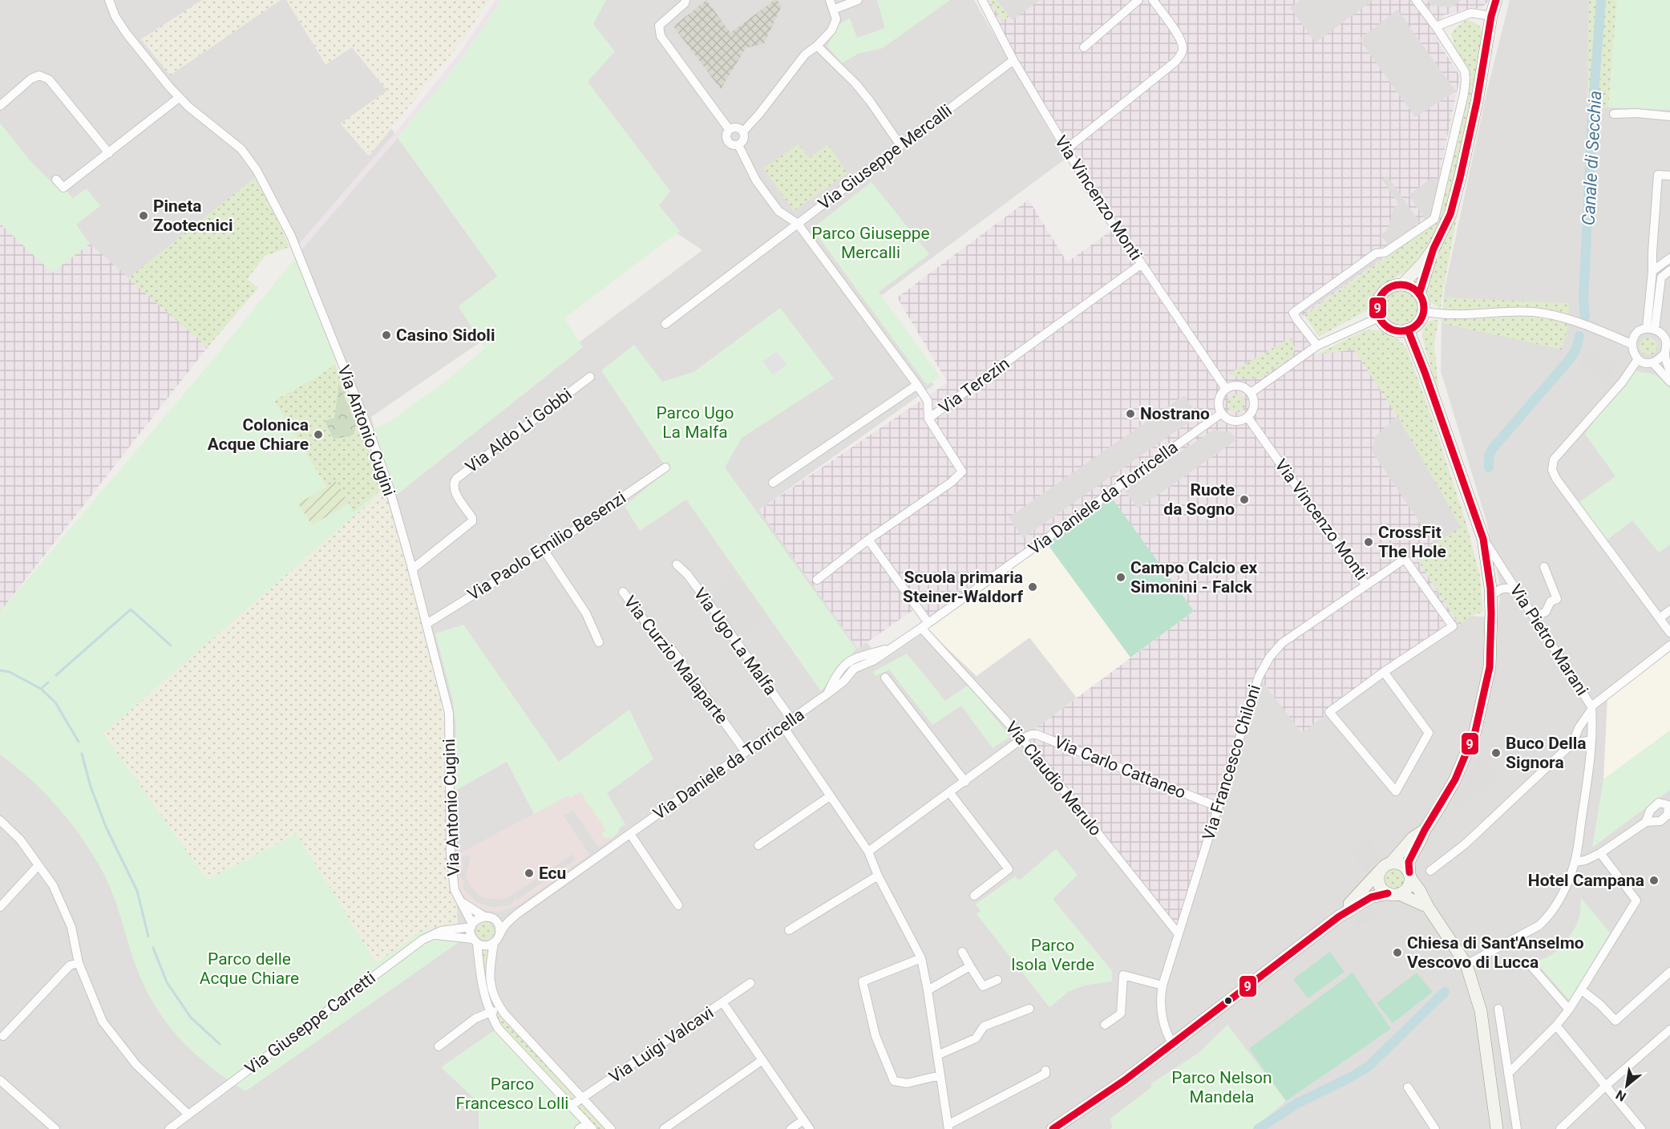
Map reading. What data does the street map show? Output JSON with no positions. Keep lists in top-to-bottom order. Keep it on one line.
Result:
{"streets":{"street":["Via Giuseppe Mercalli","Via Vincenzo Monti","Via Terezin","Via Antonio Cugini","Via Aldo Li Gobbi","Via Daniele da Torricella","Via Paolo Emilio Besenzi","Via Pietro Marani","Via Ugo La Malfa","Via Curzio Malaparte","Via Francesco Chiloni","Via Carlo Cattaneo","Via Claudio Merulo","Via Giuseppe Carretti","Via Luigi Valcavi"]},"crossings":[["Via Giuseppe Mercalli","Via Vincenzo Monti"],["Via Vincenzo Monti","Via Terezin"],["Via Vincenzo Monti","Via Daniele da Torricella"],["Via Vincenzo Monti","Via Francesco Chiloni"],["Via Antonio Cugini","Via Aldo Li Gobbi"],["Via Antonio Cugini","Via Daniele da Torricella"],["Via Antonio Cugini","Via Paolo Emilio Besenzi"],["Via Antonio Cugini","Via Giuseppe Carretti"],["Via Antonio Cugini","Via Luigi Valcavi"],["Via Daniele da Torricella","Via Ugo La Malfa"],["Via Daniele da Torricella","Via Curzio Malaparte"],["Via Daniele da Torricella","Via Claudio Merulo"],["Via Daniele da Torricella","Via Giuseppe Carretti"],["Via Francesco Chiloni","Via Carlo Cattaneo"],["Via Francesco Chiloni","Via Claudio Merulo"],["Via Carlo Cattaneo","Via Claudio Merulo"]],"water":["Canale di Secchia"],"parks":["Parco Giuseppe Mercalli","Parco Ugo La Malfa","Parco Isola Verde","Parco delle Acque Chiare","Parco Nelson Mandela","Parco Francesco Lolli"],"places":["Pineta Zootecnici","Casino Sidoli","Nostrano","Colonica Acque Chiare","Ruote da Sogno","CrossFit The Hole","Campo Calcio ex Simonini - Falck","Scuola primaria Steiner-Waldorf","Buco Della Signora","Ecu","Hotel Campana","Chiesa di Sant'Anselmo Vescovo di Lucca"],"lines":["transit line 9"],"north":"bottom left"}
